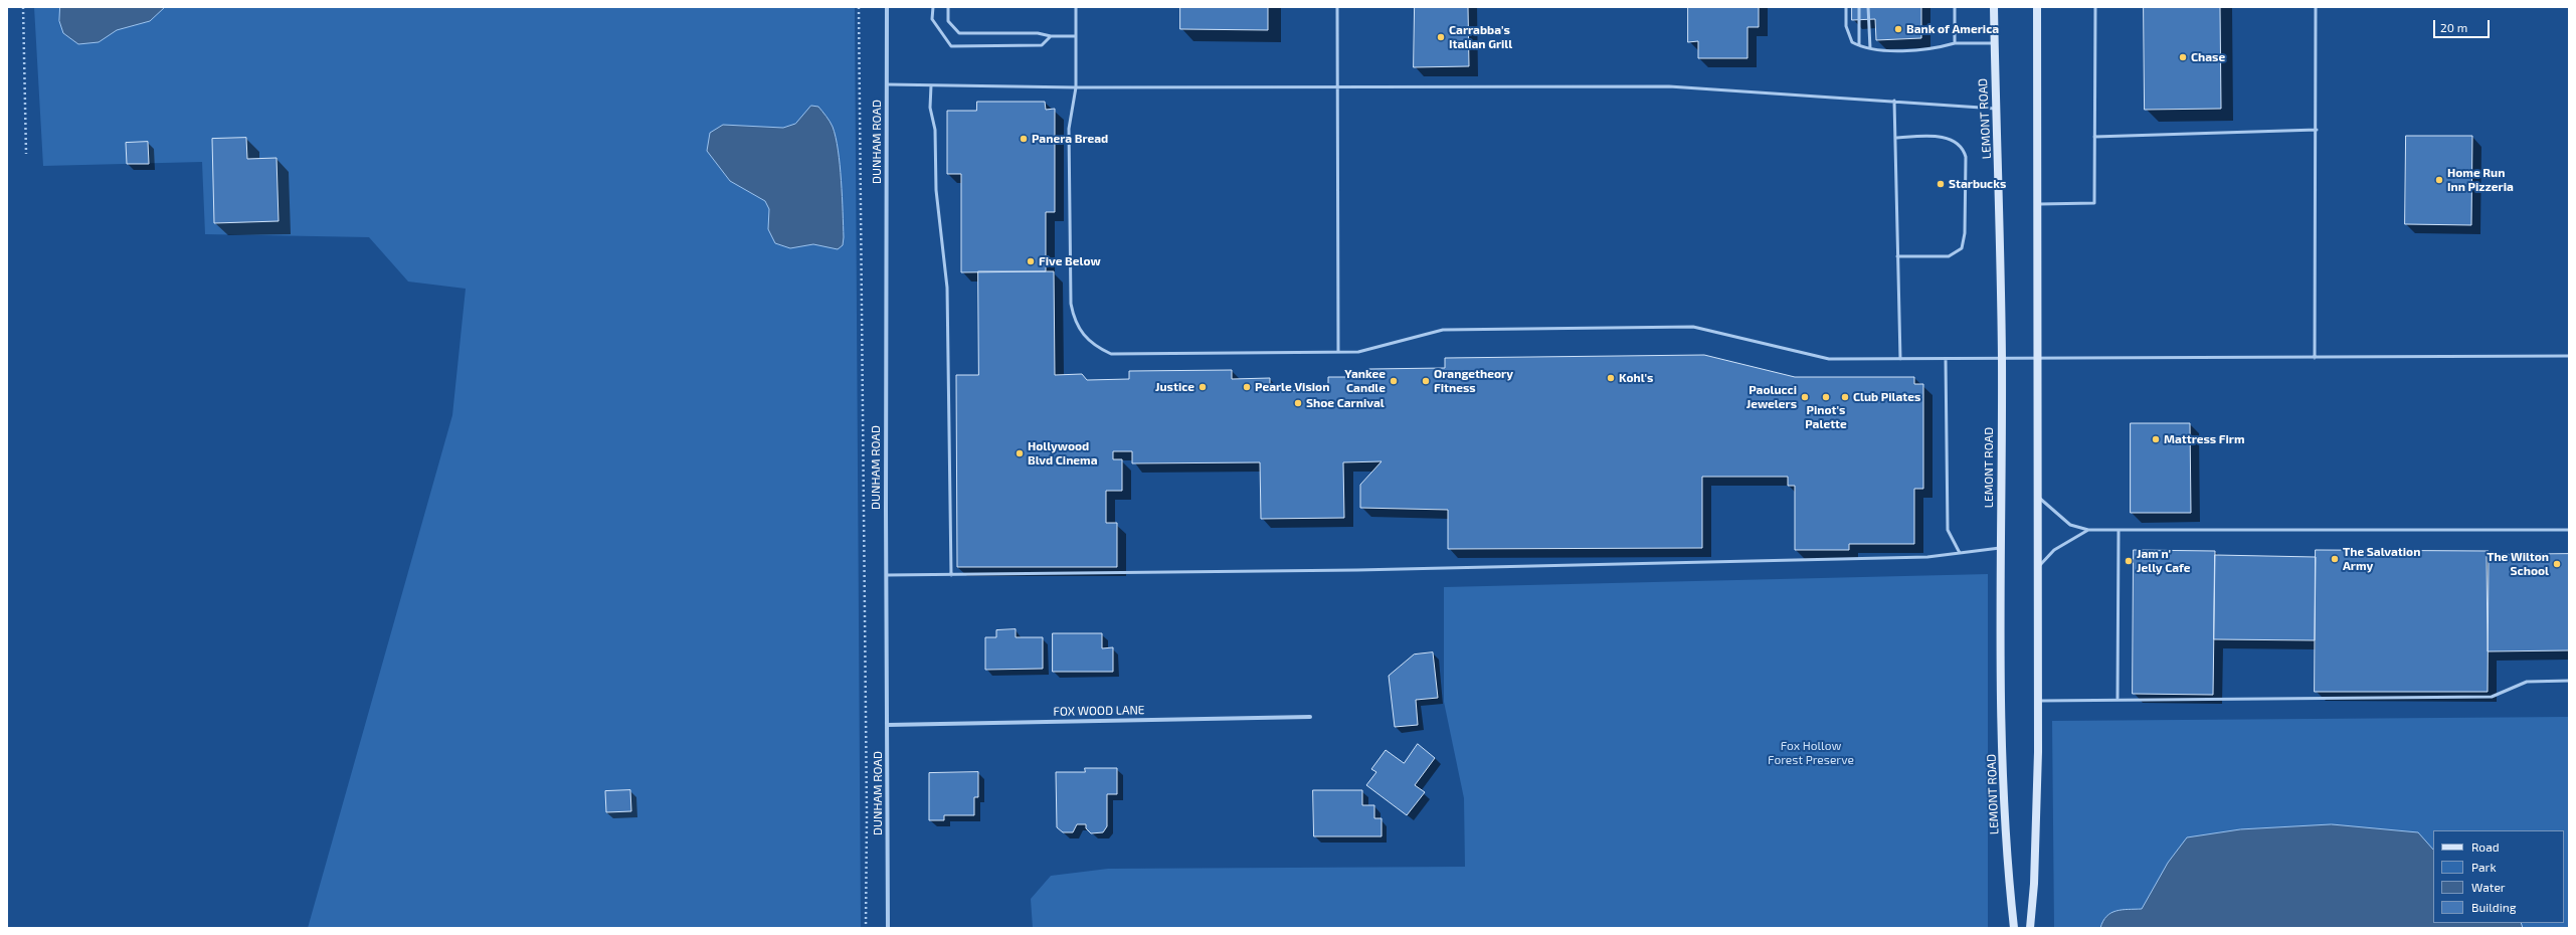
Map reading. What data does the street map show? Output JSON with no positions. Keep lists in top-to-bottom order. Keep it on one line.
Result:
{"streets":{"main road":["LEMONT ROAD"],"street":["DUNHAM ROAD","FOX WOOD LANE"]},"crossings":[["DUNHAM ROAD","FOX WOOD LANE"]],"parks":["Fox Hollow Forest Preserve"],"places":["Bank of America","Carrabba's Italian Grill","Chase","Panera Bread","Home Run Inn Pizzeria","Starbucks","Five Below","Kohl's","Yankee Candle","Orangetheory Fitness","Justice","Pearle Vision","Paolucci Jewelers","Pinot's Palette","Club Pilates","Shoe Carnival","Mattress Firm","Hollywood Blvd Cinema","The Salvation Army","Jam n' Jelly Cafe","The Wilton School"],"legend":["Road","Park","Water","Building"],"scale_bar":"20 m"}
